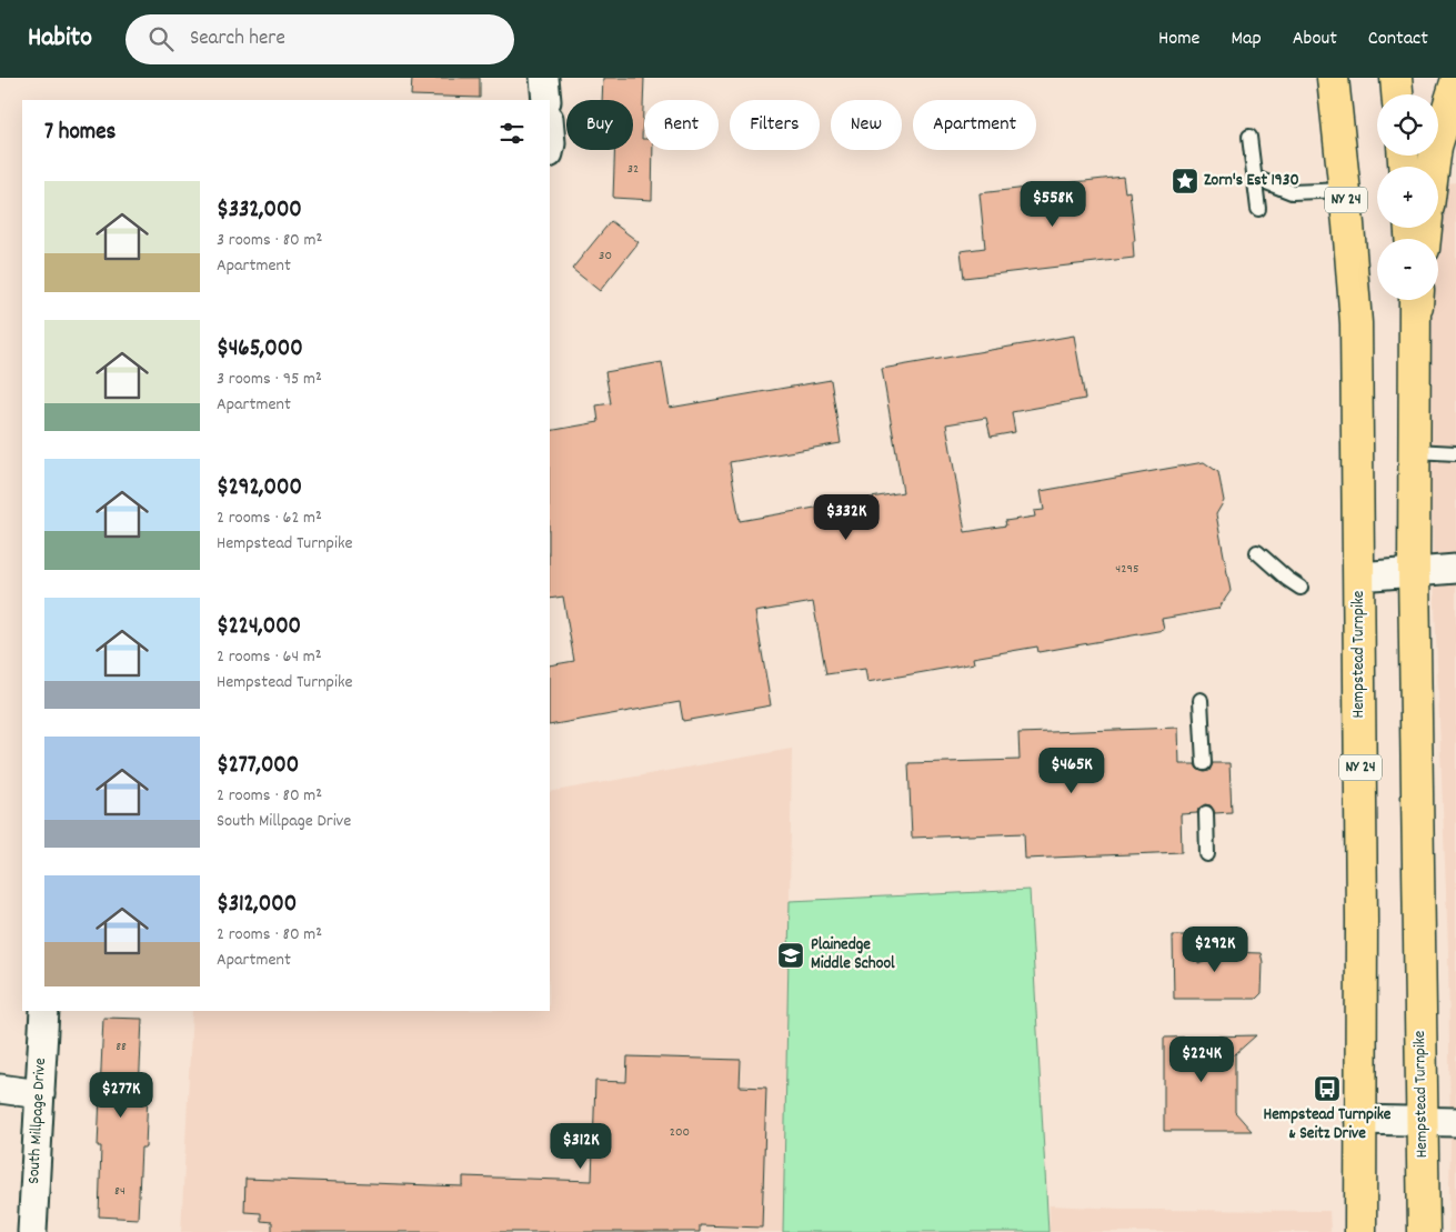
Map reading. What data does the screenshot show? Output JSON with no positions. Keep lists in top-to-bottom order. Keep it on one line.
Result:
{"streets":{"main road":["NY 24","Hempstead Turnpike"],"street":["South Millpage Drive"]},"places":{"place":["Zorn's Est 1930"],"school or university":["Plainedge Middle School"],"bus stop":["Hempstead Turnpike & Seitz Drive"]},"house_numbers":["32","30","4295","88","200","84"],"page":{"header":"Habito","search":"Search here","nav":["Home","Map","About","Contact"],"map_buttons":["+","−"],"chip":["Buy","Rent","Filters","New","Apartment"],"heading":"7 homes","list":[{"name":"$332,000","note":"3 rooms · 80 m² · Apartment"},{"name":"$465,000","note":"3 rooms · 95 m² · Apartment"},{"name":"$292,000","note":"2 rooms · 62 m² · Hempstead Turnpike"},{"name":"$224,000","note":"2 rooms · 64 m² · Hempstead Turnpike"},{"name":"$277,000","note":"2 rooms · 80 m² · South Millpage Drive"},{"name":"$312,000","note":"2 rooms · 80 m² · Apartment"}],"price":["$558K","$332K","$465K","$292K","$224K","$277K","$312K"]}}
